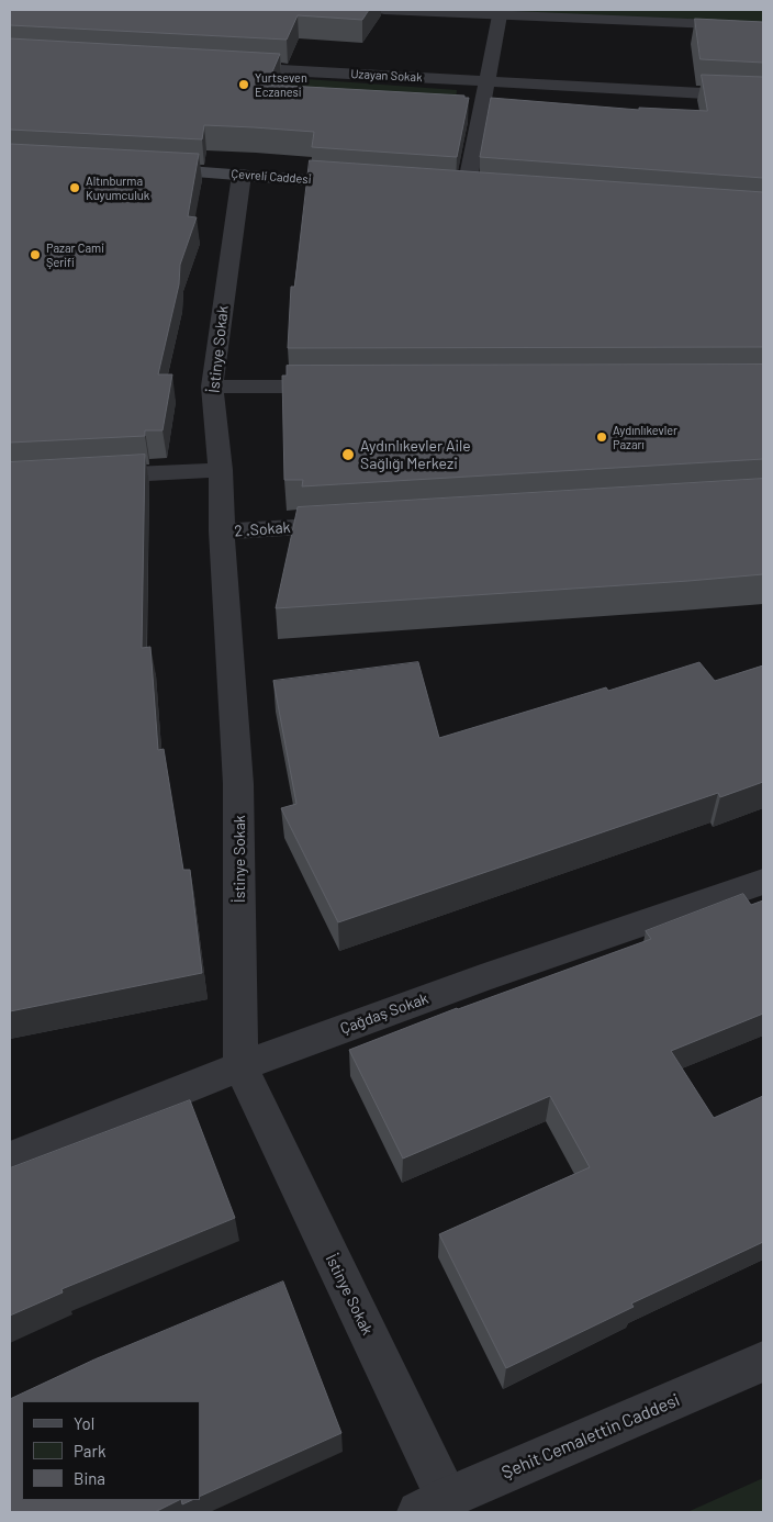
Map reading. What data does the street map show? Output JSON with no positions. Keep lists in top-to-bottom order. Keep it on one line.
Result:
{"streets":{"main road":["Çevreli Caddesi"],"street":["Uzayan Sokak","İstinye Sokak","2 .Sokak","Çağdaş Sokak","Şehit Cemalettin Caddesi"]},"crossings":[["Çevreli Caddesi","İstinye Sokak"],["İstinye Sokak","2 .Sokak"],["İstinye Sokak","Çağdaş Sokak"],["İstinye Sokak","Şehit Cemalettin Caddesi"]],"places":["Yurtseven Eczanesi","Altınburma Kuyumculuk","Pazar Cami Şerifi","Aydınlıkevler Pazarı","Aydınlıkevler Aile Sağlığı Merkezi"],"legend":["Yol","Park","Bina"]}
